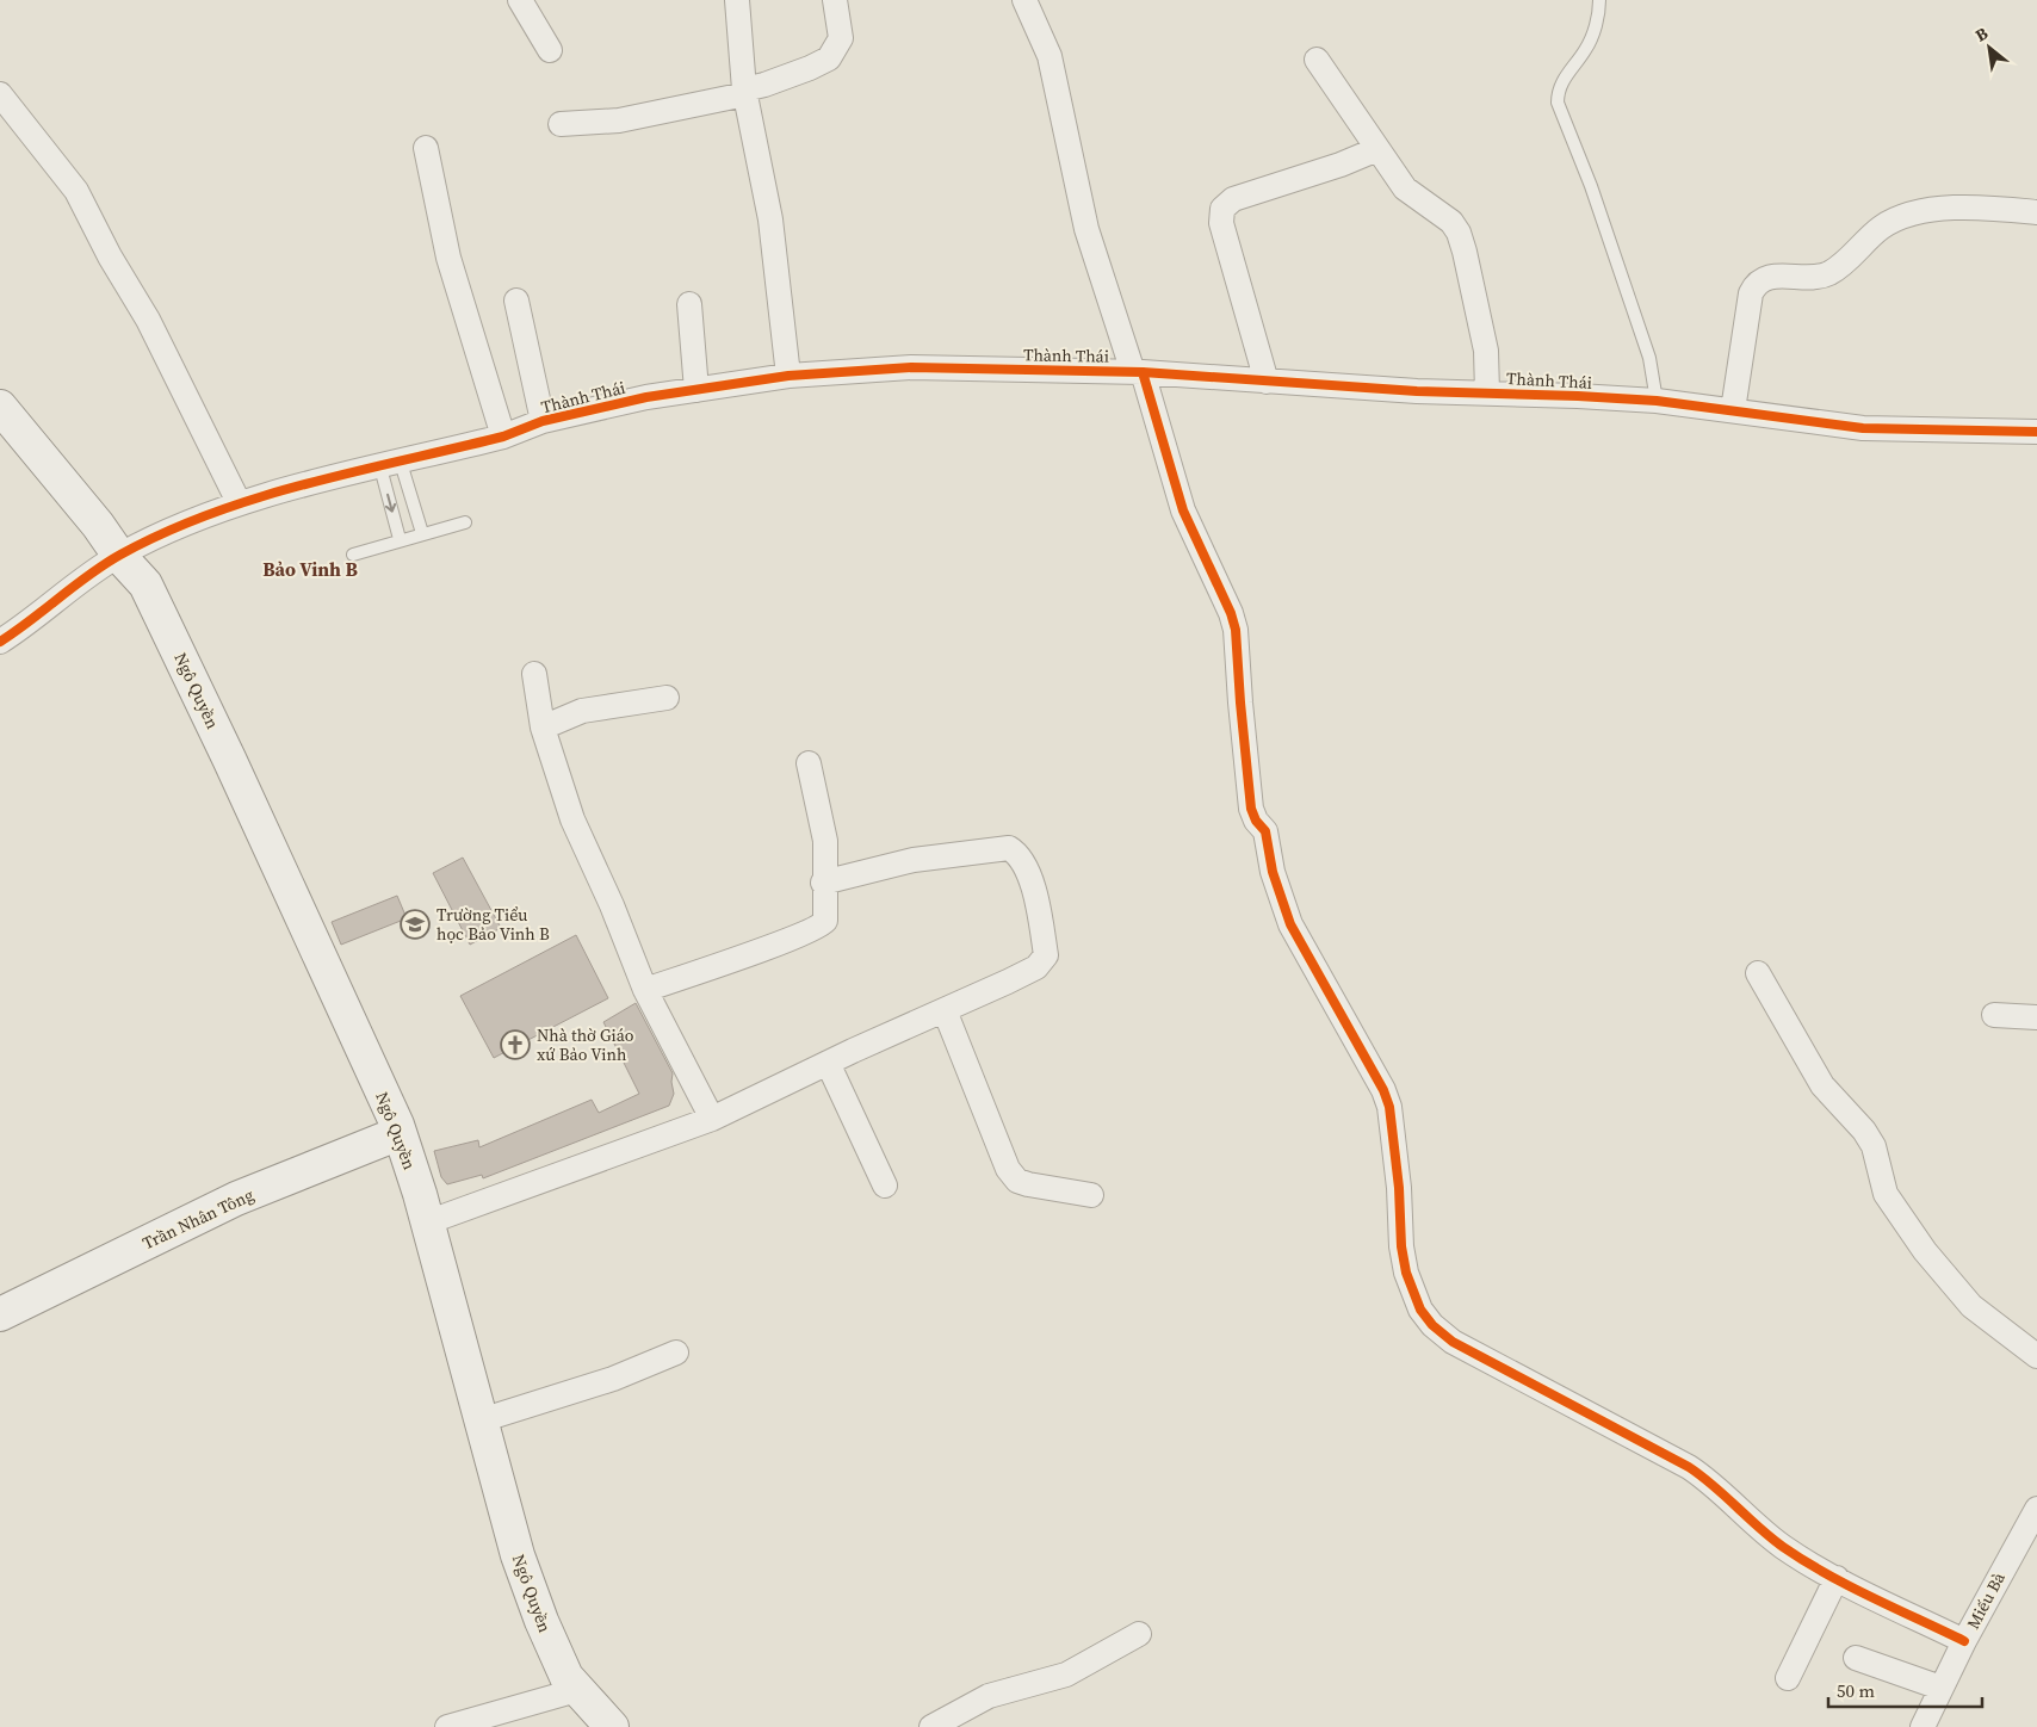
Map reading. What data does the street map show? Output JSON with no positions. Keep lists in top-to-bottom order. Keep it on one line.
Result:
{"streets":{"street":["Thành Thái","Ngô Quyền","Trần Nhân Tông","Miếu Bà"]},"crossings":[["Thành Thái","Ngô Quyền"],["Ngô Quyền","Trần Nhân Tông"]],"districts":["Bảo Vinh B"],"places":{"school or university":["Trường Tiểu học Bảo Vinh B"],"church":["Nhà thờ Giáo xứ Bảo Vinh"]},"scale_bar":"50 m","north":"top left"}
